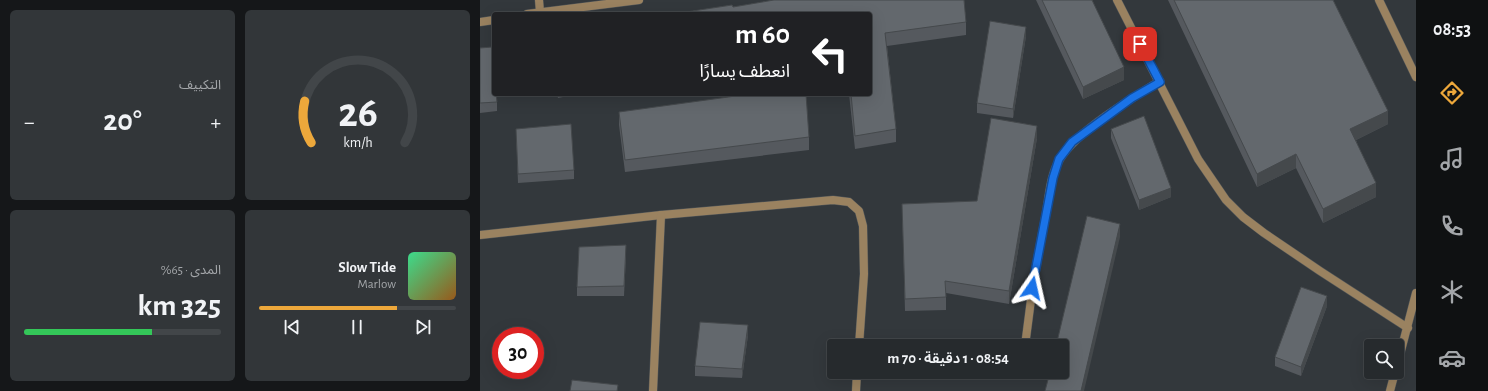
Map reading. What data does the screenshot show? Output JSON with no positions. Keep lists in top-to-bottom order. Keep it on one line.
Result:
{"page":{"tabs":"08:53","tile":["التكييف",["المدى · 65%","325 km"]],"turn":["60 m","انعطف يسارًا"],"heat":["−","20°","+"],"song":["Slow Tide","Marlow"],"limit":"30","trip":"08:54 · 1 دقيقة · 70 m","gauge":["26","km/h"]}}
